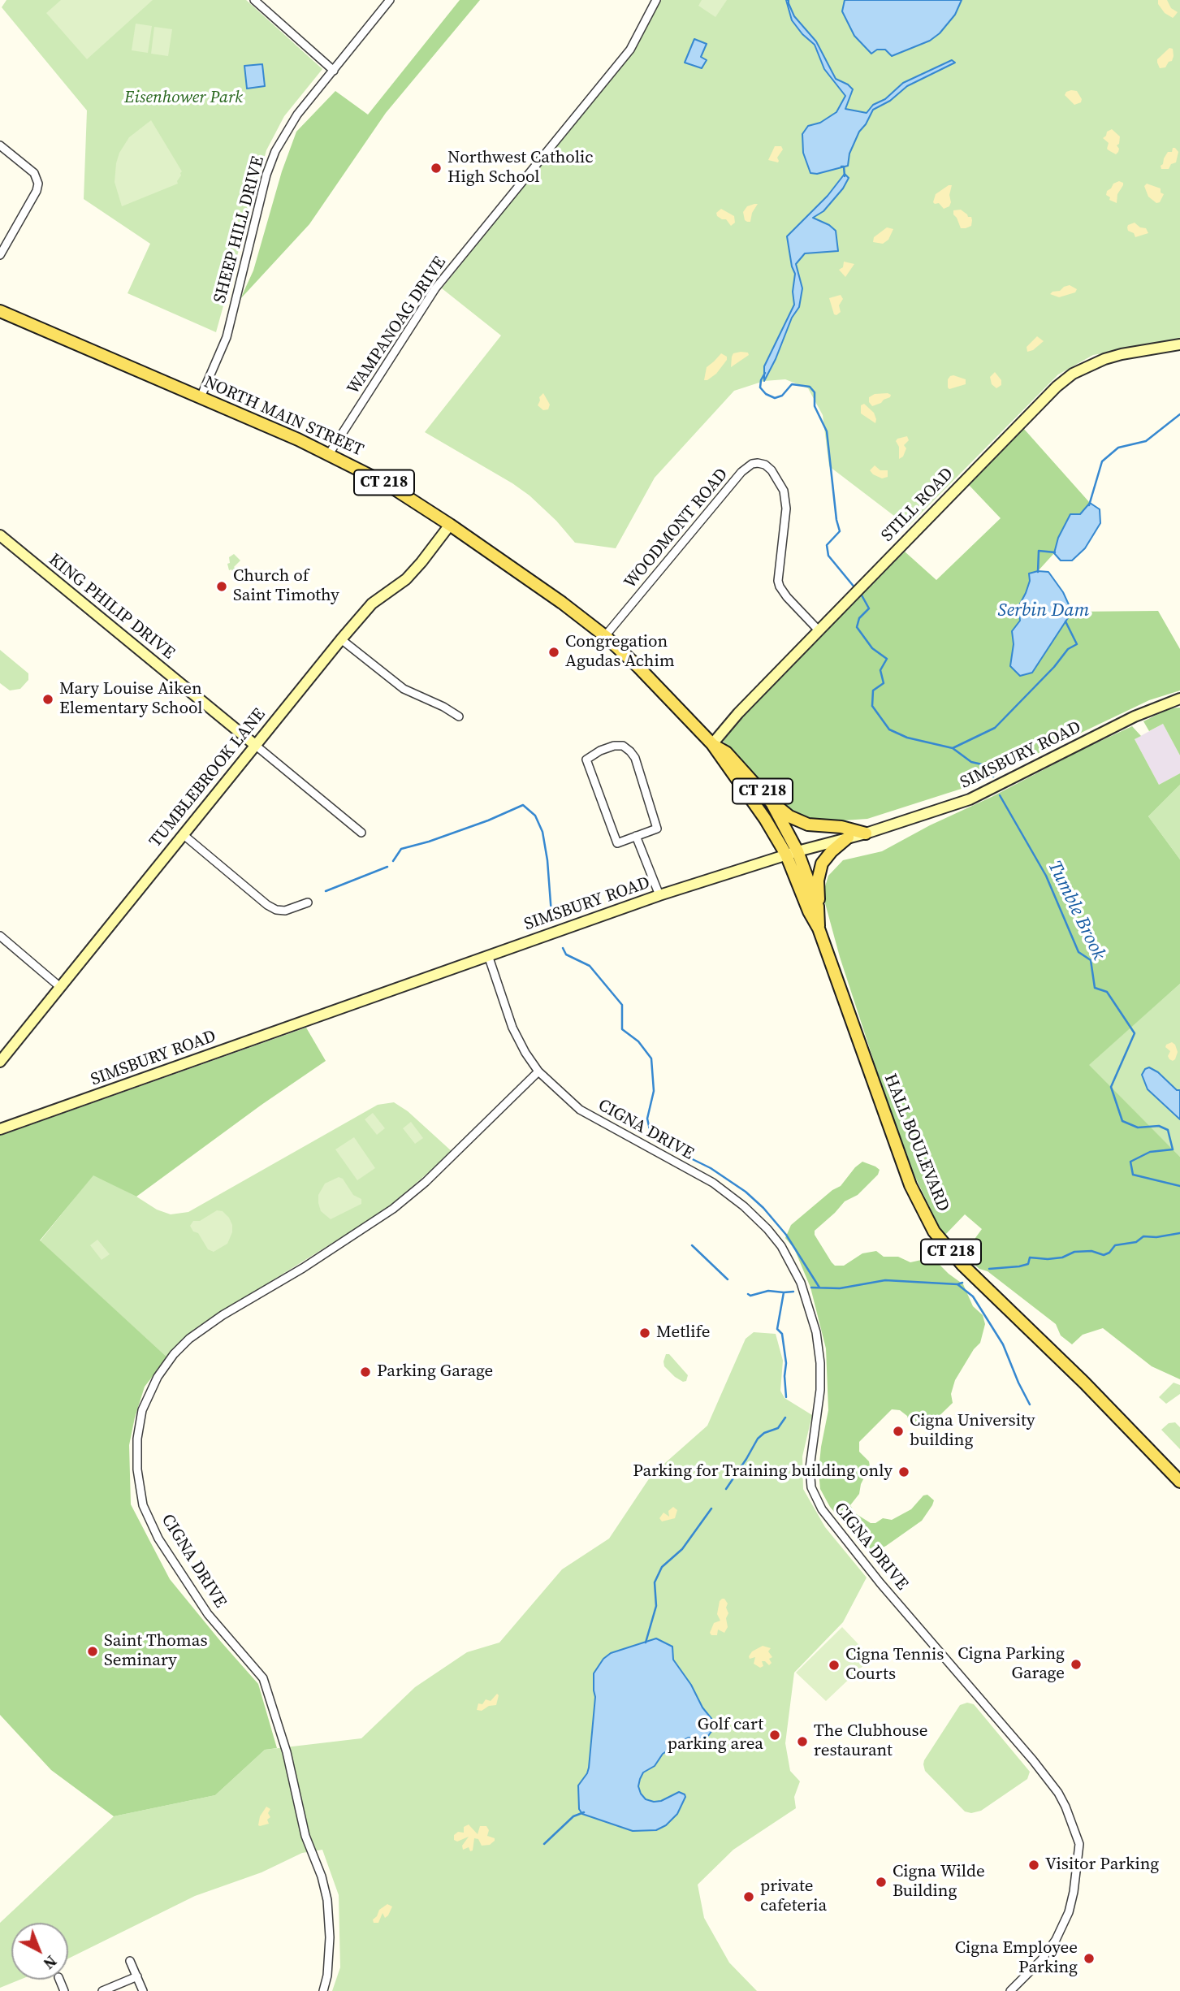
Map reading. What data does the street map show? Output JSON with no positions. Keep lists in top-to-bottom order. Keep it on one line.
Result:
{"streets":{"main road":["NORTH MAIN STREET","CT 218","HALL BOULEVARD"],"street":["SHEEP HILL DRIVE","WAMPANOAG DRIVE","STILL ROAD","WOODMONT ROAD","KING PHILIP DRIVE","SIMSBURY ROAD","TUMBLEBROOK LANE","CIGNA DRIVE"]},"crossings":[["SHEEP HILL DRIVE","NORTH MAIN STREET"],["WAMPANOAG DRIVE","NORTH MAIN STREET"],["NORTH MAIN STREET","STILL ROAD"],["NORTH MAIN STREET","WOODMONT ROAD"],["NORTH MAIN STREET","SIMSBURY ROAD"],["NORTH MAIN STREET","TUMBLEBROOK LANE"],["NORTH MAIN STREET","HALL BOULEVARD"],["STILL ROAD","WOODMONT ROAD"],["KING PHILIP DRIVE","TUMBLEBROOK LANE"],["SIMSBURY ROAD","CIGNA DRIVE"],["SIMSBURY ROAD","HALL BOULEVARD"]],"water":["Serbin Dam","Tumble Brook"],"parks":["Eisenhower Park"],"places":["Northwest Catholic High School","Church of Saint Timothy","Congregation Agudas Achim","Mary Louise Aiken Elementary School","Metlife","Parking Garage","Cigna University building","Parking for Training building only","Saint Thomas Seminary","Cigna Parking Garage","Cigna Tennis Courts","Golf cart parking area","The Clubhouse restaurant","Visitor Parking","Cigna Wilde Building","private cafeteria","Cigna Employee Parking"],"north":"bottom right"}
